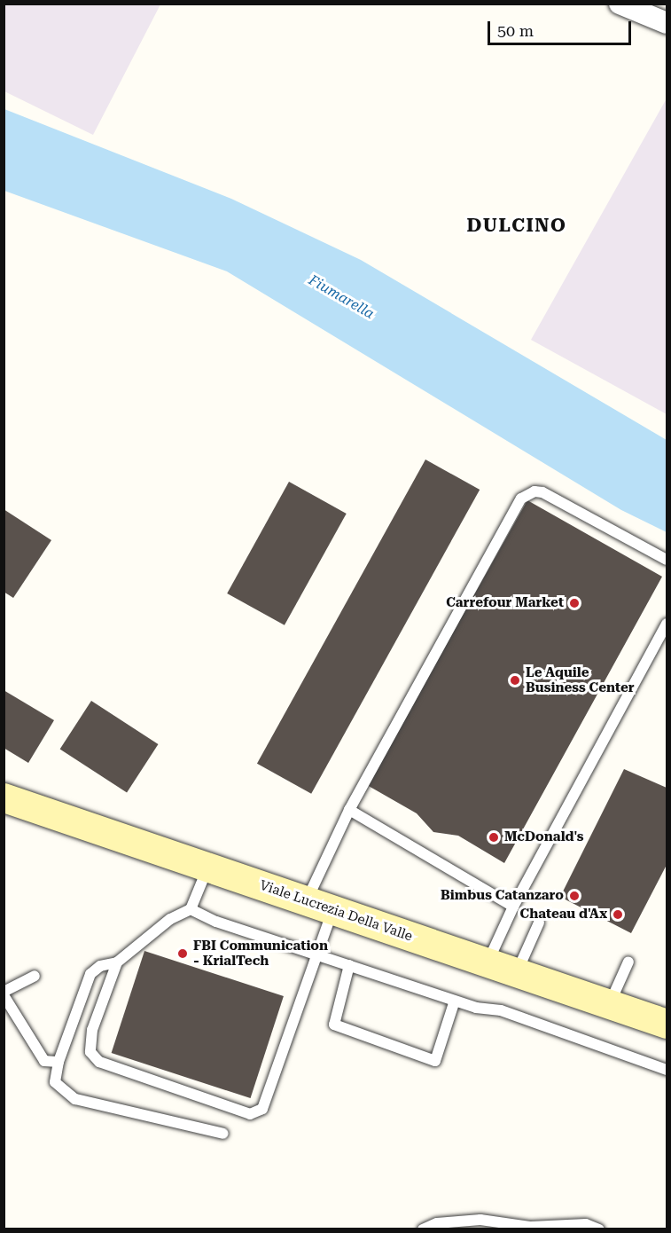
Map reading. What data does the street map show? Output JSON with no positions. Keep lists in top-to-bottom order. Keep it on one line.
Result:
{"streets":{"main road":["Viale Lucrezia Della Valle"]},"districts":["DULCINO"],"water":["Fiumarella"],"places":["Carrefour Market","Le Aquile Business Center","McDonald's","Bimbus Catanzaro","Chateau d'Ax","FBI Communication - KrialTech"],"scale_bar":"50 m"}
